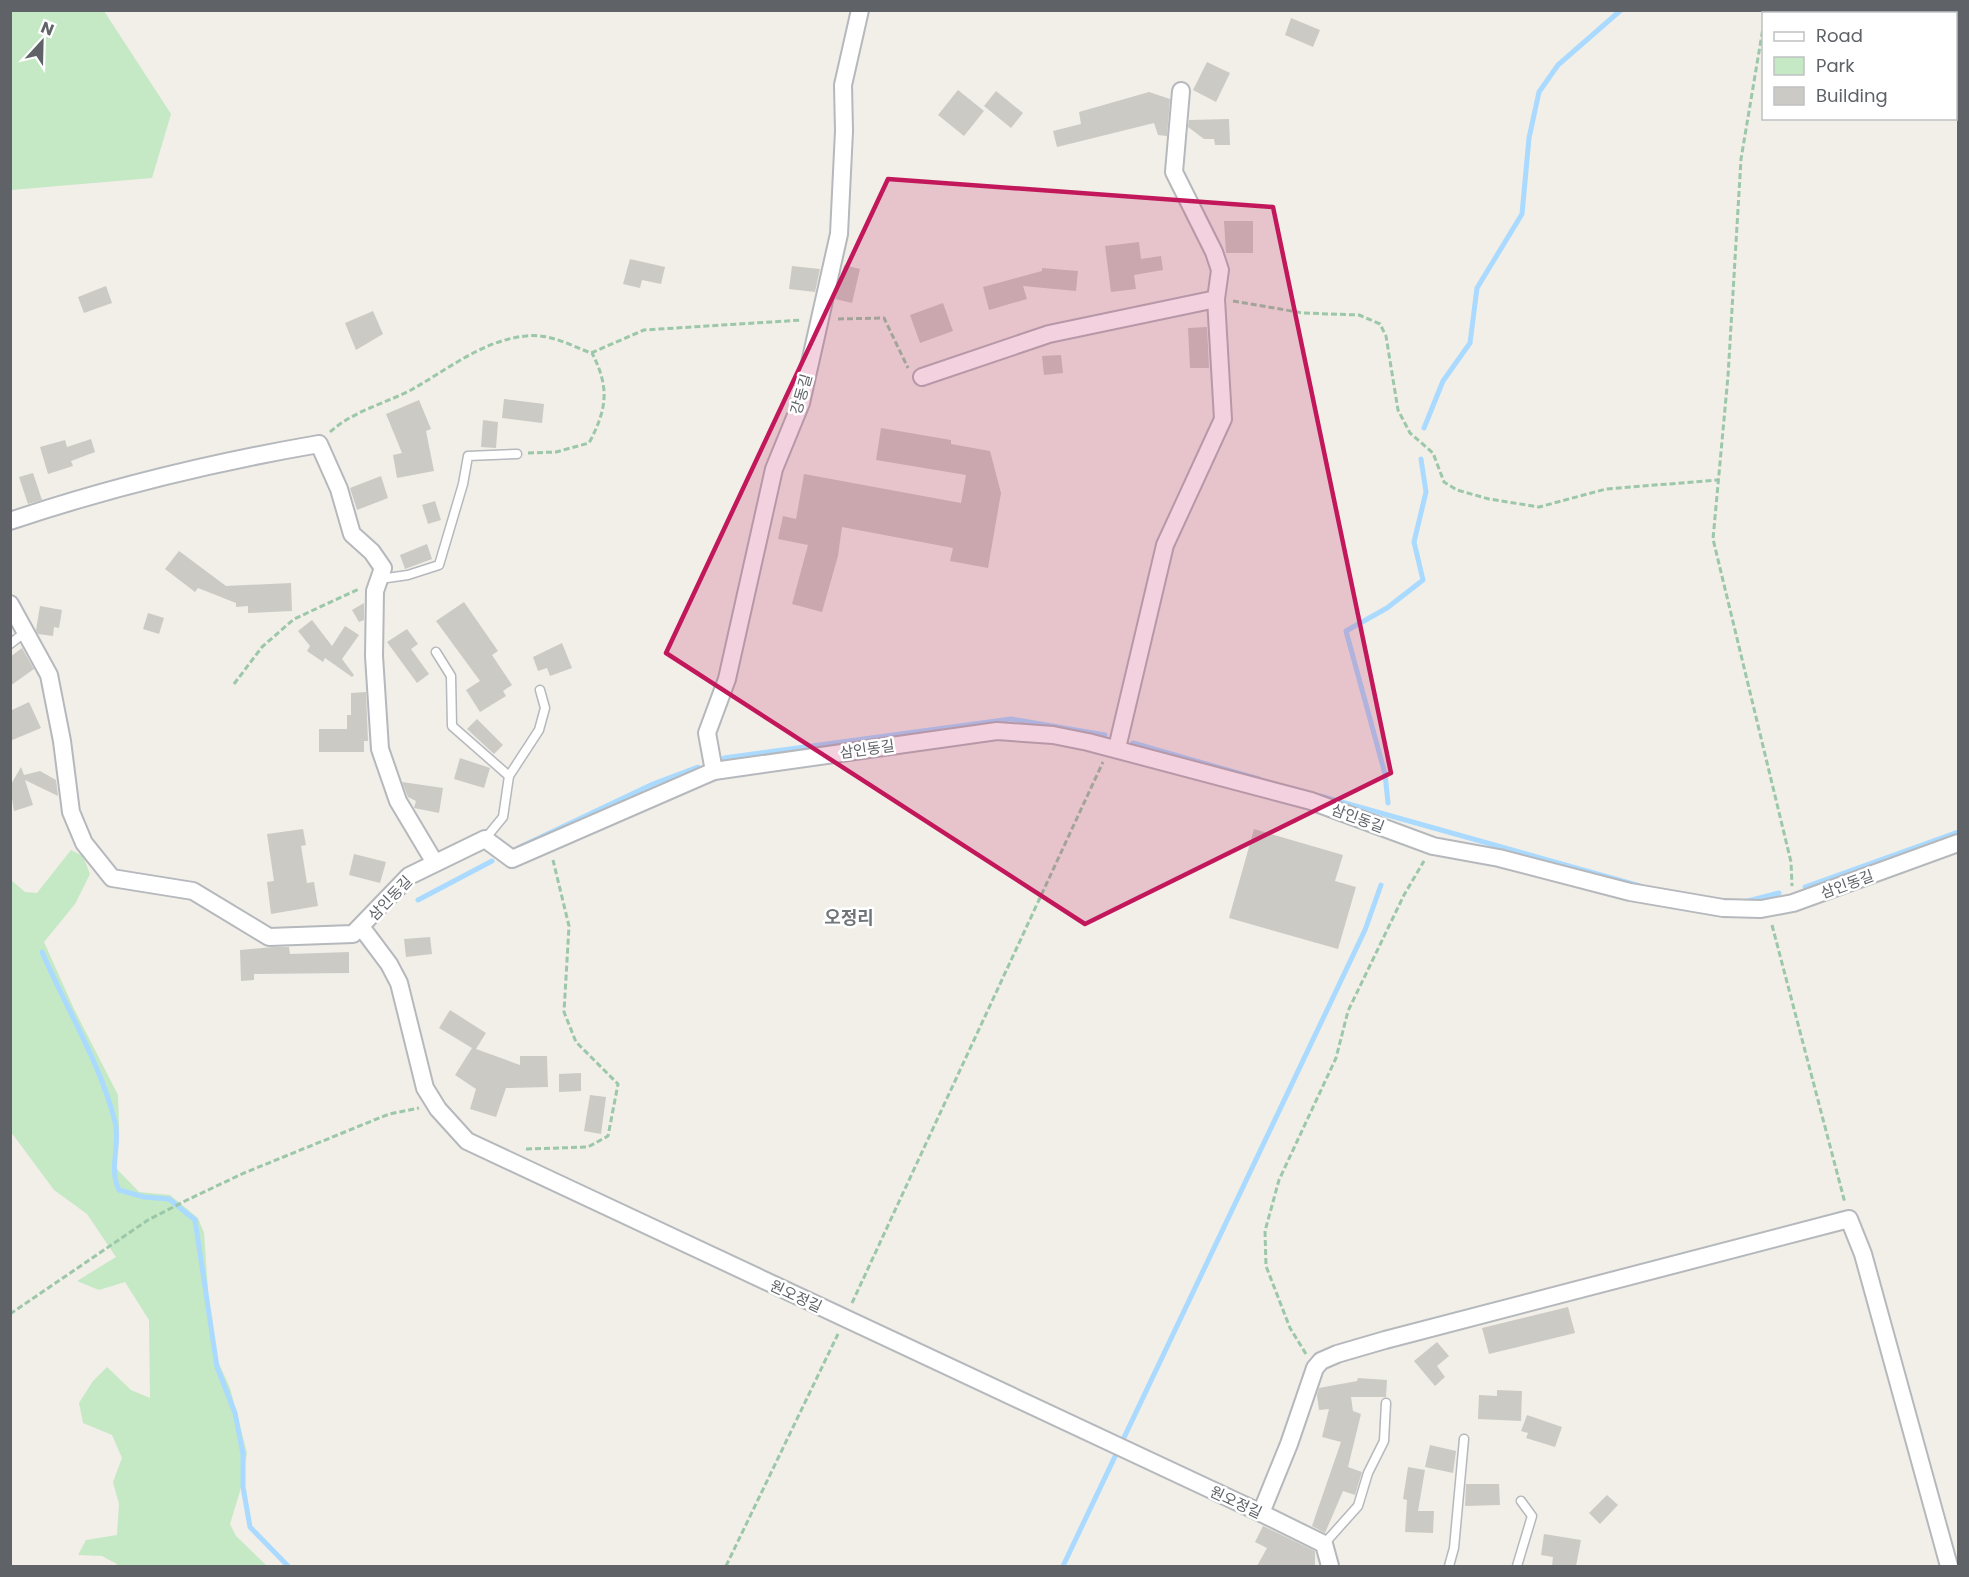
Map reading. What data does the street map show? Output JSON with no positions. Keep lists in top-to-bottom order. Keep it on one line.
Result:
{"streets":{"street":["강동길","삼인동길","원오정길"]},"crossings":[["강동길","삼인동길"],["삼인동길","원오정길"]],"districts":["오정리"],"legend":["Road","Park","Building"],"north":"top"}
